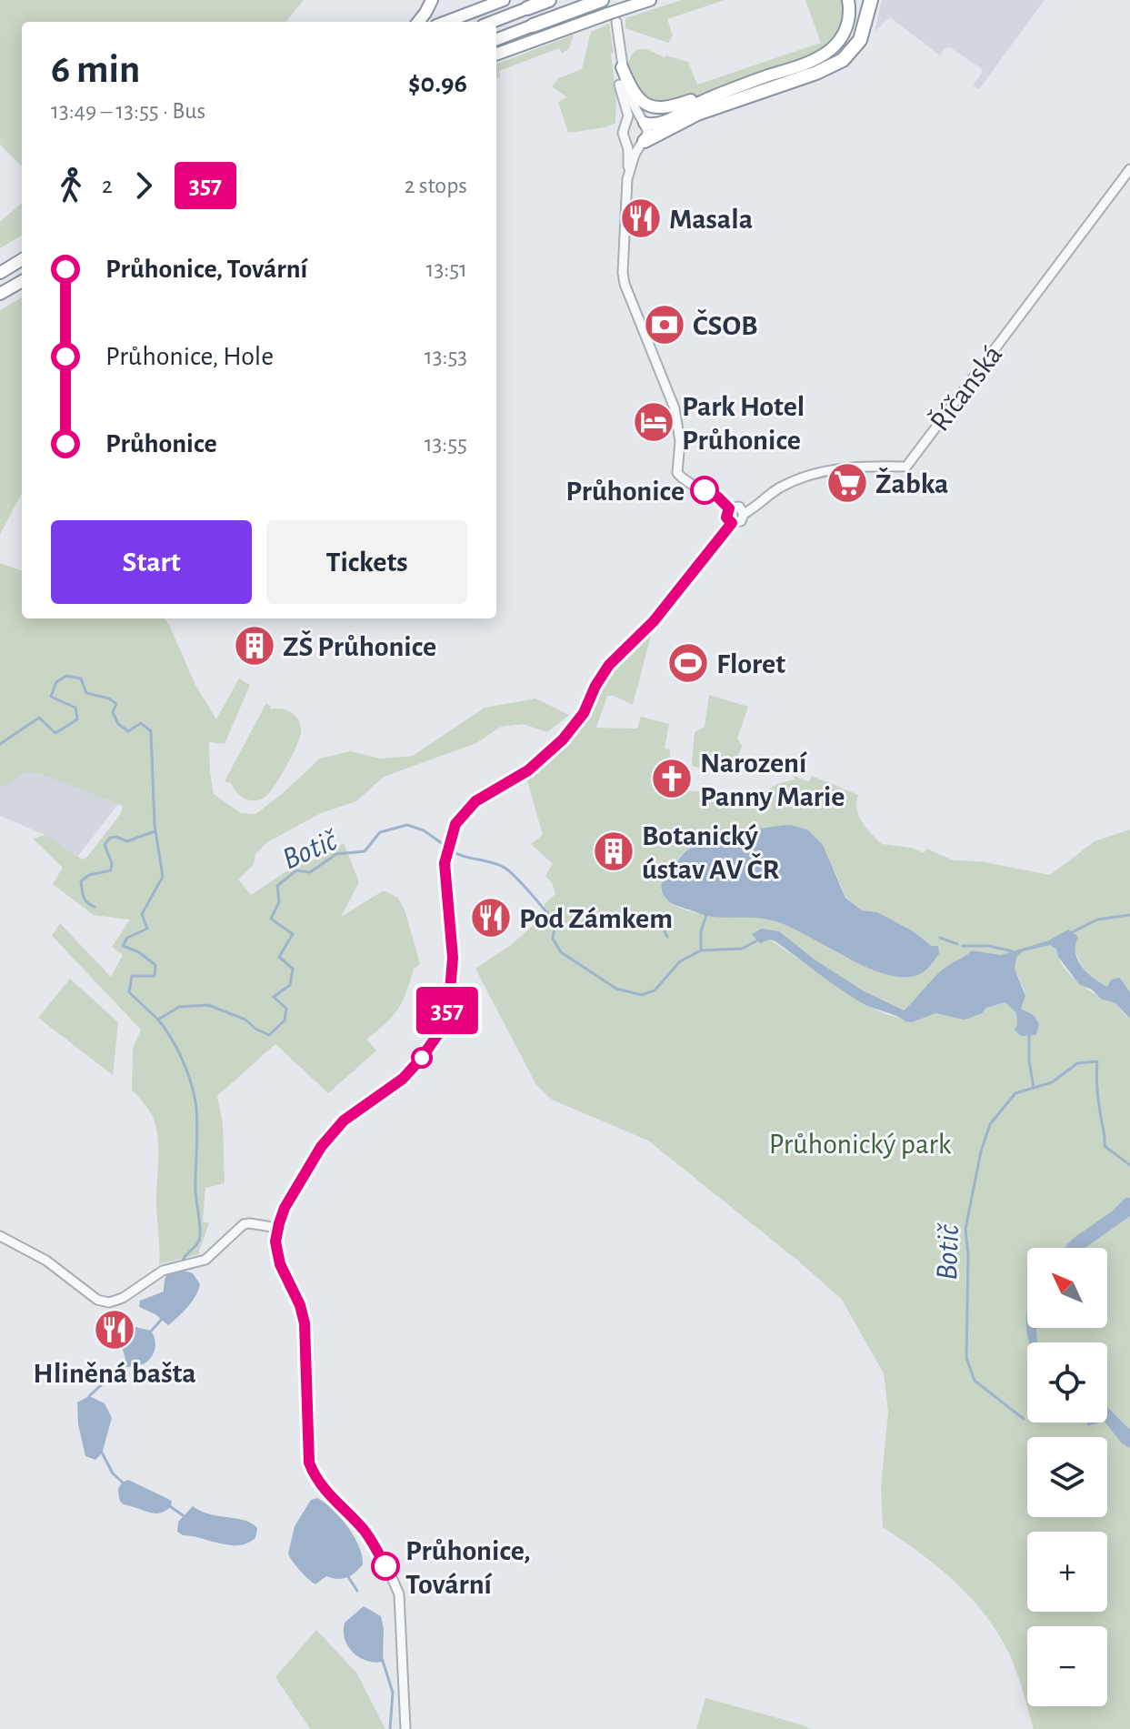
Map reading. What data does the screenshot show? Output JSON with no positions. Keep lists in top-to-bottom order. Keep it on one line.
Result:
{"streets":{"street":["Říčanská"]},"water":["Botič"],"parks":["Průhonický park"],"places":{"restaurant":["Masala","Pod Zámkem","Hliněná bašta"],"bank":["ČSOB"],"hotel":["Park Hotel Průhonice"],"supermarket":["Žabka"],"other":["Průhonice","Průhonice, Tovární"],"building":["ZŠ Průhonice","Botanický ústav AV ČR"],"sports":["Floret"],"church":["Narození Panny Marie"]},"lines":["bus line 357"],"north":"top left","page":{"on_map":"357","heading":["6 min","13:49 – 13:55 · Bus","$0.96"],"legs":["2","357","2 stops"],"list":[{"name":"Průhonice, Tovární","value":"13:51"},{"name":"Průhonice, Hole","value":"13:53"},{"name":"Průhonice","value":"13:55"}],"buttons":["Start","Tickets"],"map_buttons":["+","−"]}}
